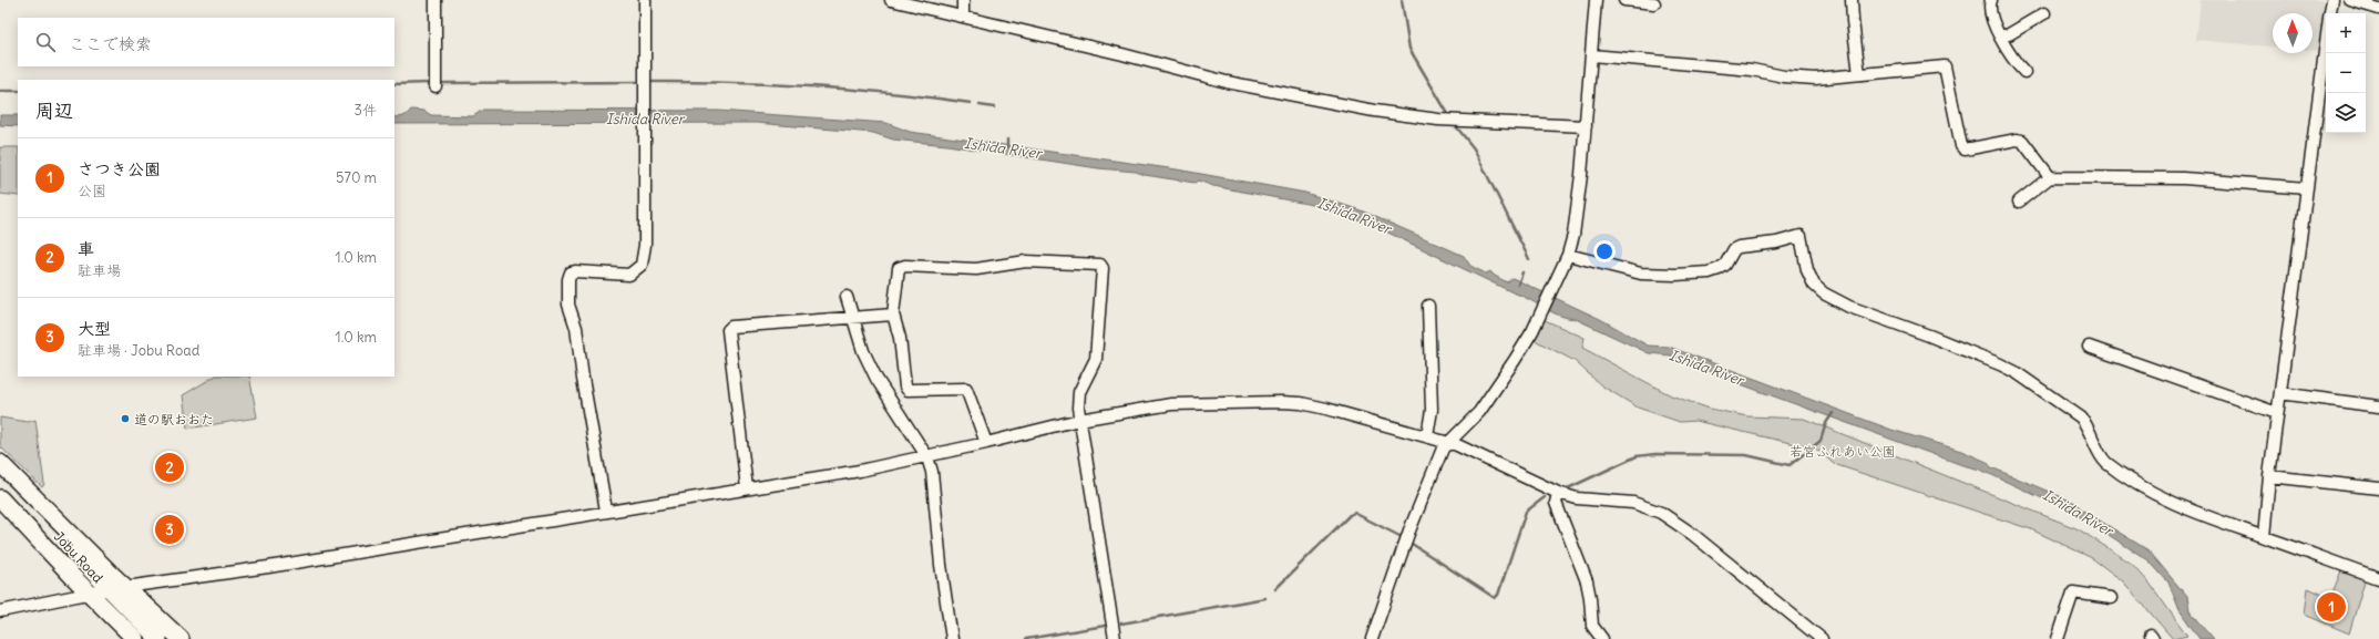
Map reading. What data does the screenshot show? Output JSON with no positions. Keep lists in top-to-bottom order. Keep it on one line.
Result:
{"streets":{"highway":["Jobu Road"]},"water":["Ishida River"],"parks":["若宮ふれあい公園"],"places":["道の駅おおた"],"north":"top","page":{"map_buttons":["+","−"],"search":"ここで検索","heading":["周辺","3件"],"list":[{"mark":"1","name":"さつき公園","note":"公園","value":"570 m"},{"mark":"2","name":"車","note":"駐車場","value":"1.0 km"},{"mark":"3","name":"大型","note":"駐車場 · Jobu Road","value":"1.0 km"}],"pins":["2","3","1"]}}
